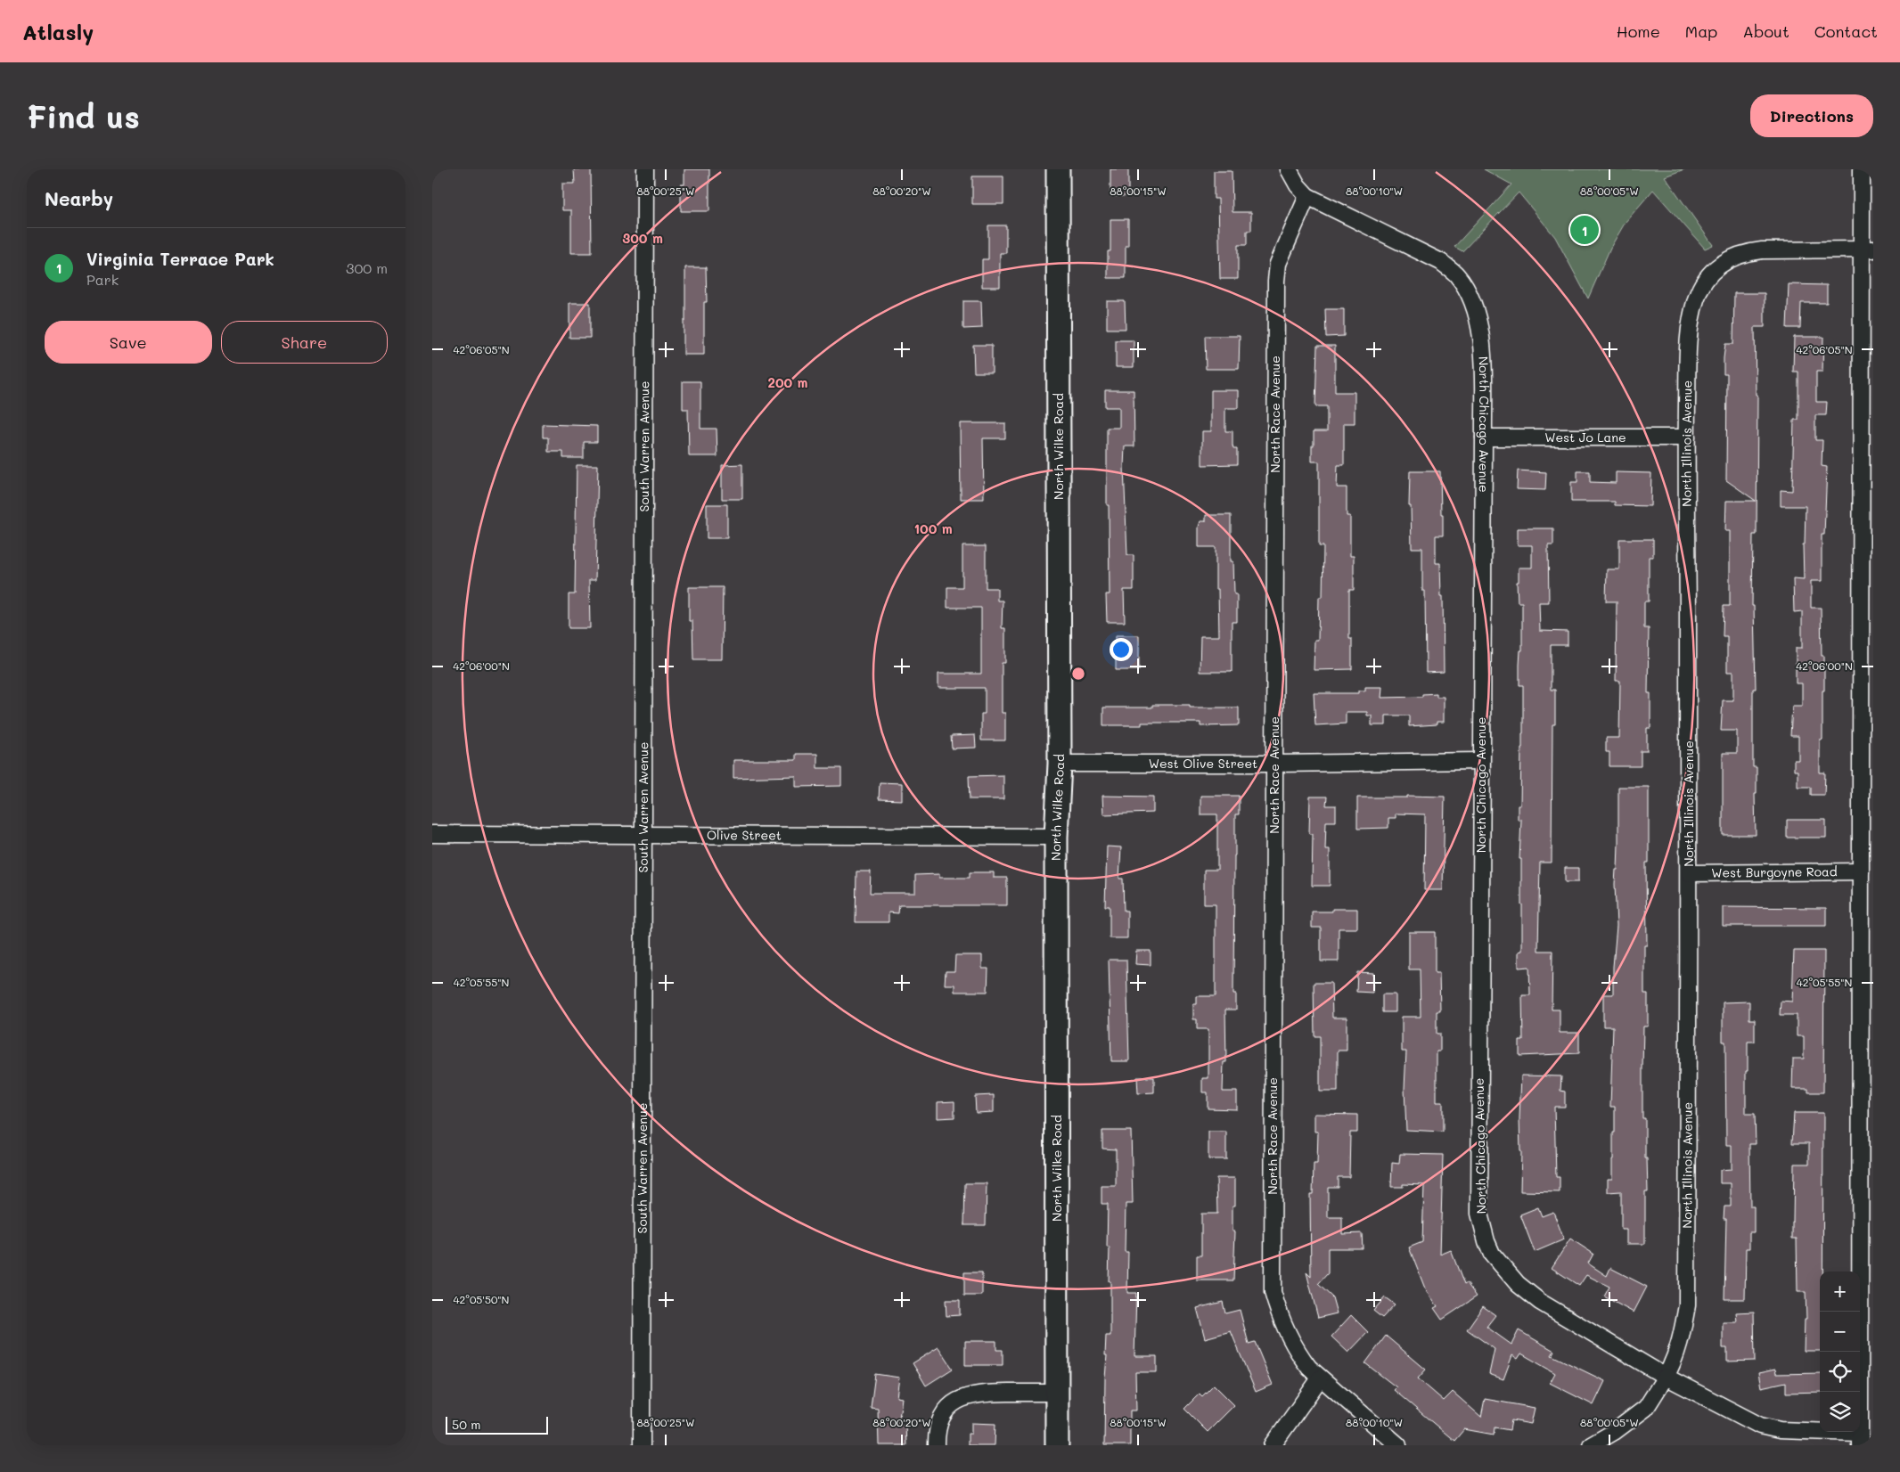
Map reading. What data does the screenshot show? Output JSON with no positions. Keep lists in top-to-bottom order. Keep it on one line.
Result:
{"streets":{"street":["North Race Avenue","North Chicago Avenue","West Jo Lane","North Illinois Avenue","South Warren Avenue","North Wilke Road","West Olive Street","Olive Street","West Burgoyne Road"]},"crossings":[["North Race Avenue","North Chicago Avenue"],["North Race Avenue","West Olive Street"],["North Chicago Avenue","West Jo Lane"],["North Chicago Avenue","North Illinois Avenue"],["North Chicago Avenue","West Olive Street"],["West Jo Lane","North Illinois Avenue"],["North Illinois Avenue","West Burgoyne Road"],["South Warren Avenue","Olive Street"],["North Wilke Road","West Olive Street"],["North Wilke Road","Olive Street"]],"scale_bar":"50 m","page":{"header":"Atlasly","nav":["Home","Map","About","Contact"],"buttons":["Directions",["Save","Share"]],"title":"Find us","heading":"Nearby","pins":"1","list":[{"mark":"1","name":"Virginia Terrace Park","note":"Park","value":"300 m"}],"map_buttons":["+","−"],"scale":"50 m"},"coordinates":["88°00'25\"W","88°00'20\"W","88°00'15\"W","88°00'10\"W","88°00'05\"W","42°06'05\"N","42°06'00\"N","42°05'55\"N","42°05'50\"N"],"rings":["300 m","200 m","100 m"]}
